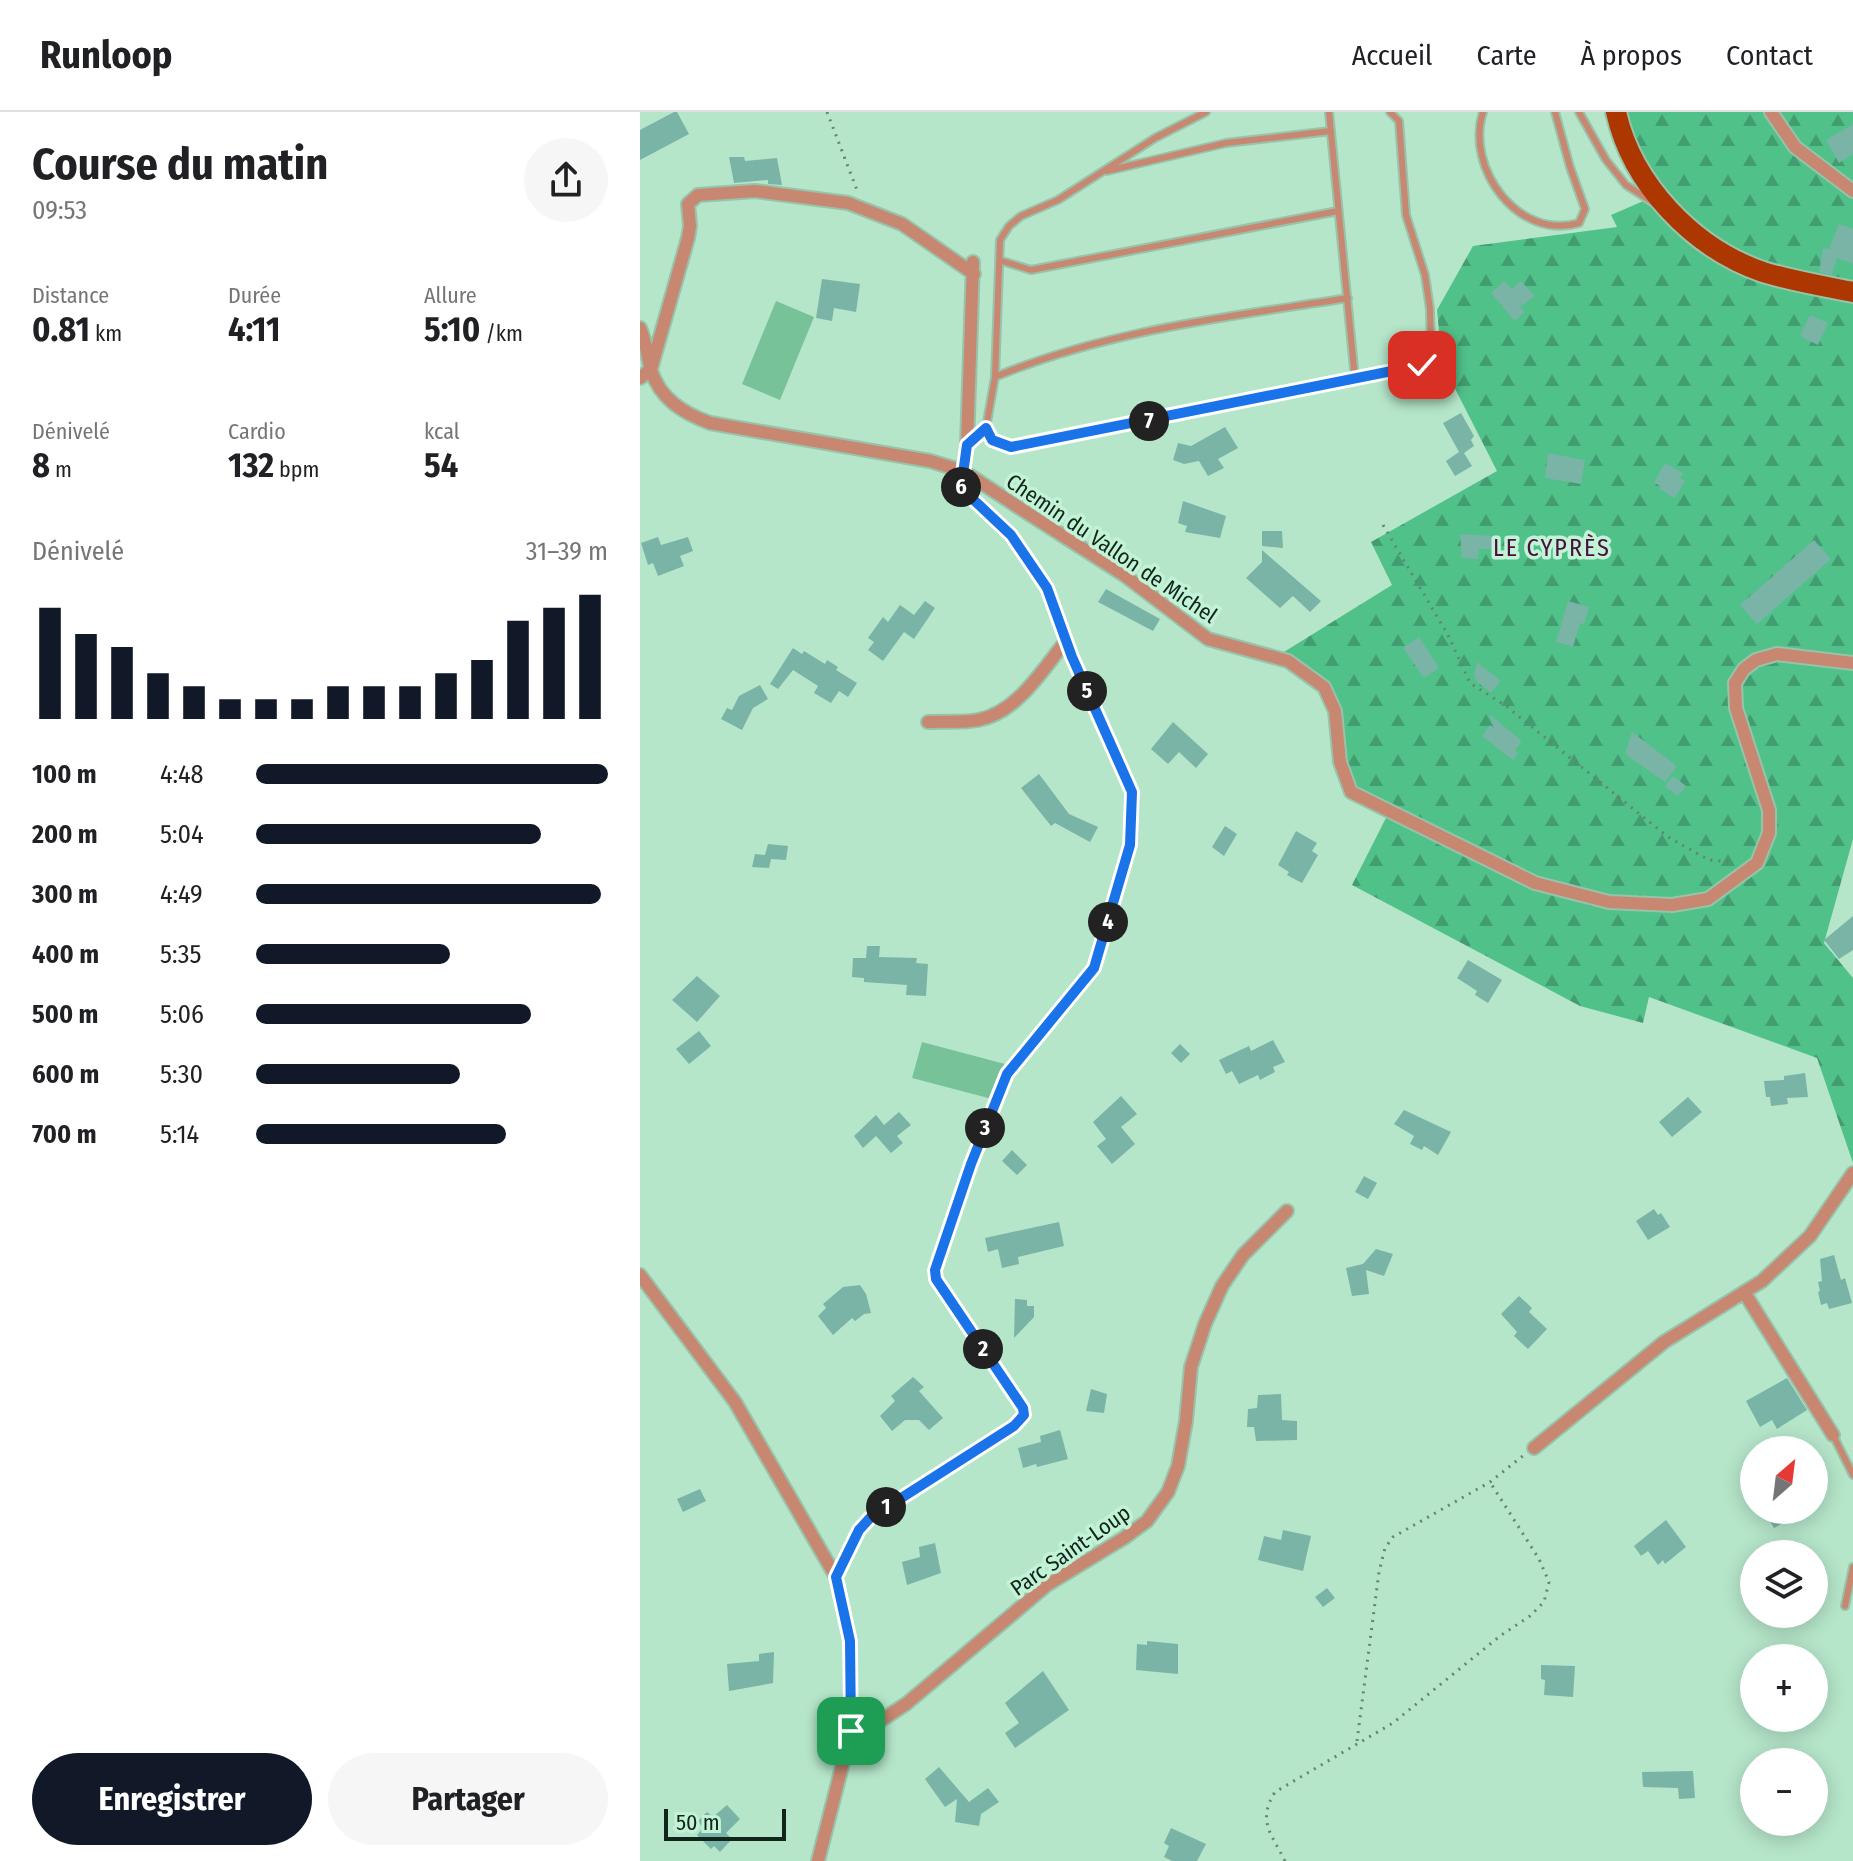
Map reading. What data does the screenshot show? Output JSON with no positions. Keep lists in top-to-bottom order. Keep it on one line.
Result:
{"streets":{"street":["Chemin du Vallon de Michel","Parc Saint-Loup"]},"districts":["LE CYPRÈS"],"scale_bar":"50 m","north":"top right","page":{"header":"Runloop","nav":["Accueil","Carte","À propos","Contact"],"heading":["Course du matin","09:53"],"stats":[["Distance","0.81 km"],["Durée","4:11"],["Allure","5:10 /km"],["Dénivelé","8 m"],["Cardio","132 bpm"],["kcal","54"]],"pins":["7","6","5","4","3","2","1"],"chart":["Dénivelé","31–39 m"],"list":[{"name":"100 m","note":"4:48"},{"name":"200 m","note":"5:04"},{"name":"300 m","note":"4:49"},{"name":"400 m","note":"5:35"},{"name":"500 m","note":"5:06"},{"name":"600 m","note":"5:30"},{"name":"700 m","note":"5:14"}],"map_buttons":["+","−"],"buttons":["Enregistrer","Partager"],"scale":"50 m"}}
